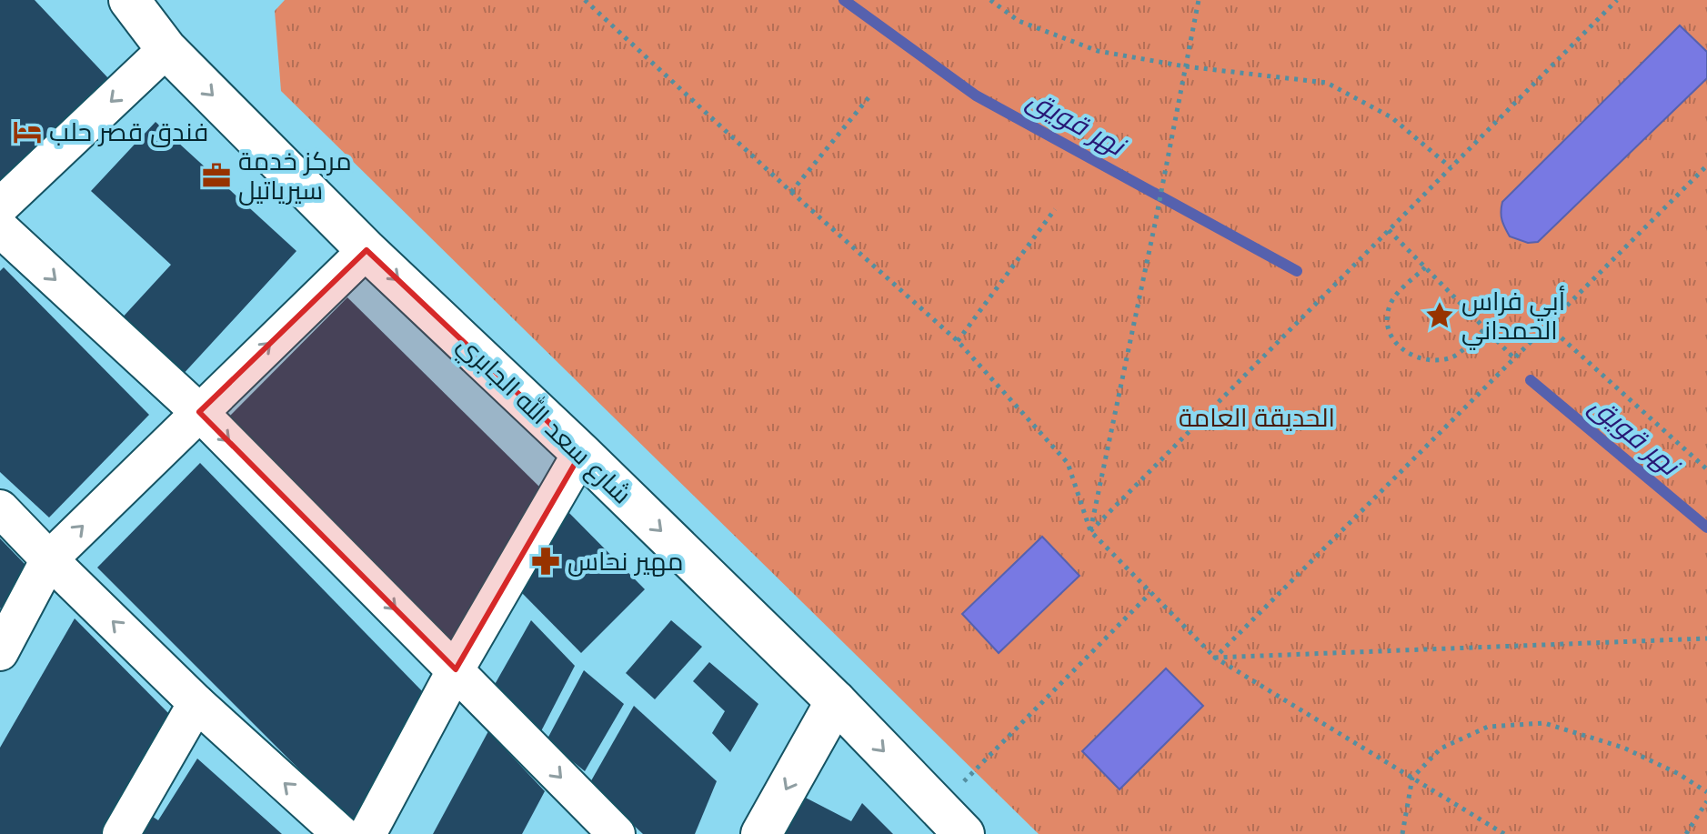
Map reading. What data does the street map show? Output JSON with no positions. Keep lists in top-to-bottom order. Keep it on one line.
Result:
{"streets":{"main road":["شارع سعد الله الجابري"]},"one_way":["شارع سعد الله الجابري"],"water":["نهر قويق"],"parks":["الحديقة العامة"],"places":{"hotel":["فندق قصر حلب"],"office":["مركز خدمة سيرياتيل"],"place":["أبي فراس الحمداني"],"pharmacy":["مهير نحاس"]}}
